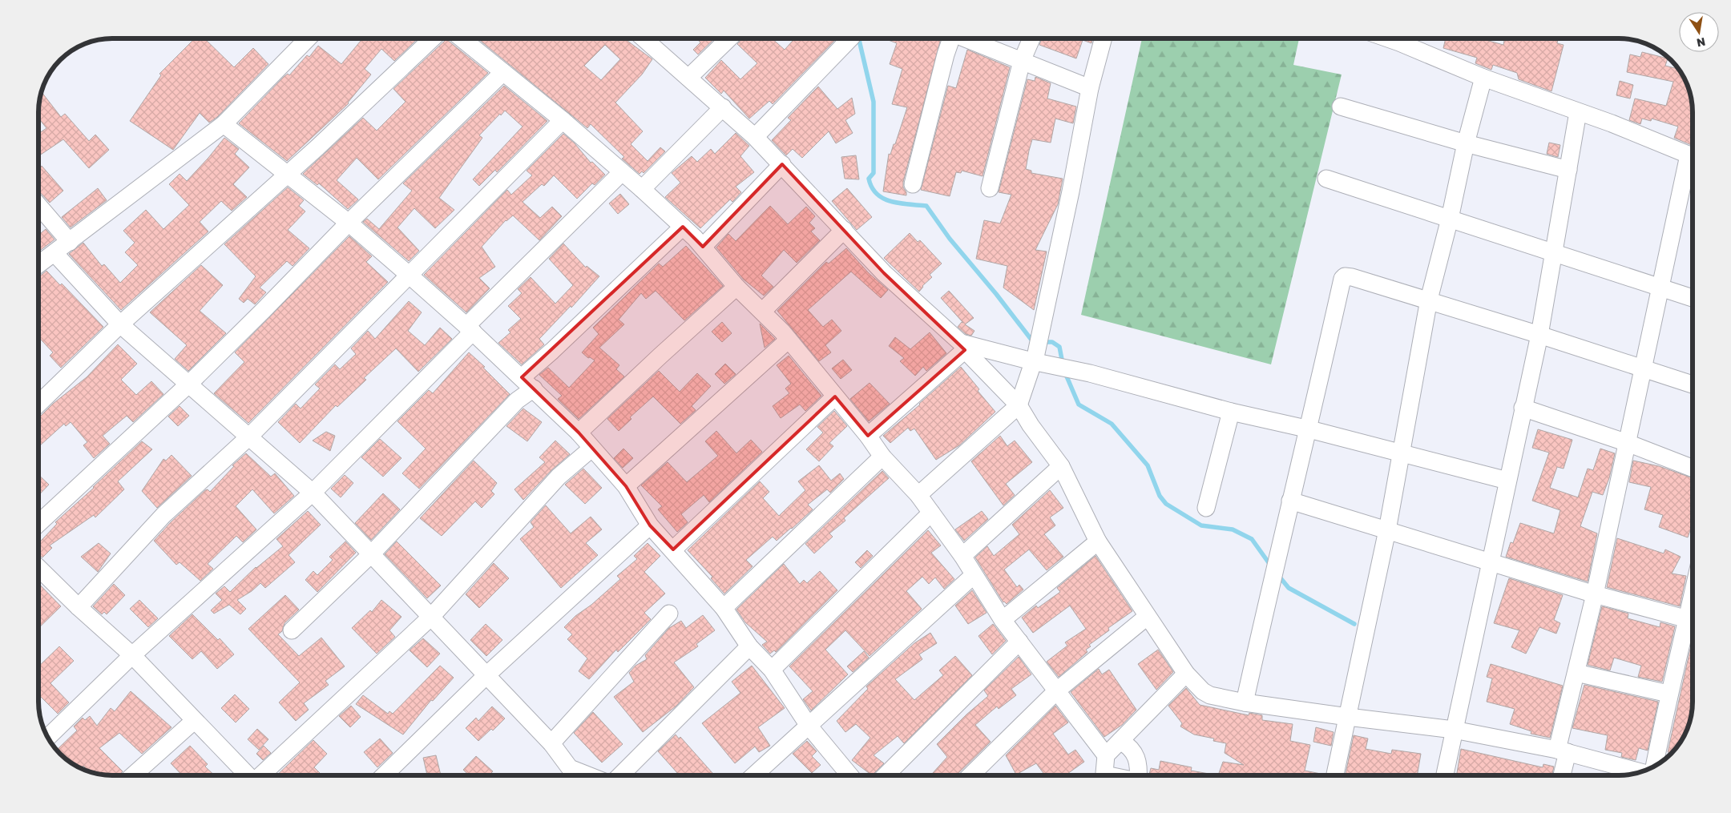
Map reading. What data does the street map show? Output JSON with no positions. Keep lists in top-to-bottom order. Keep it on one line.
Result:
{"north":"bottom"}
